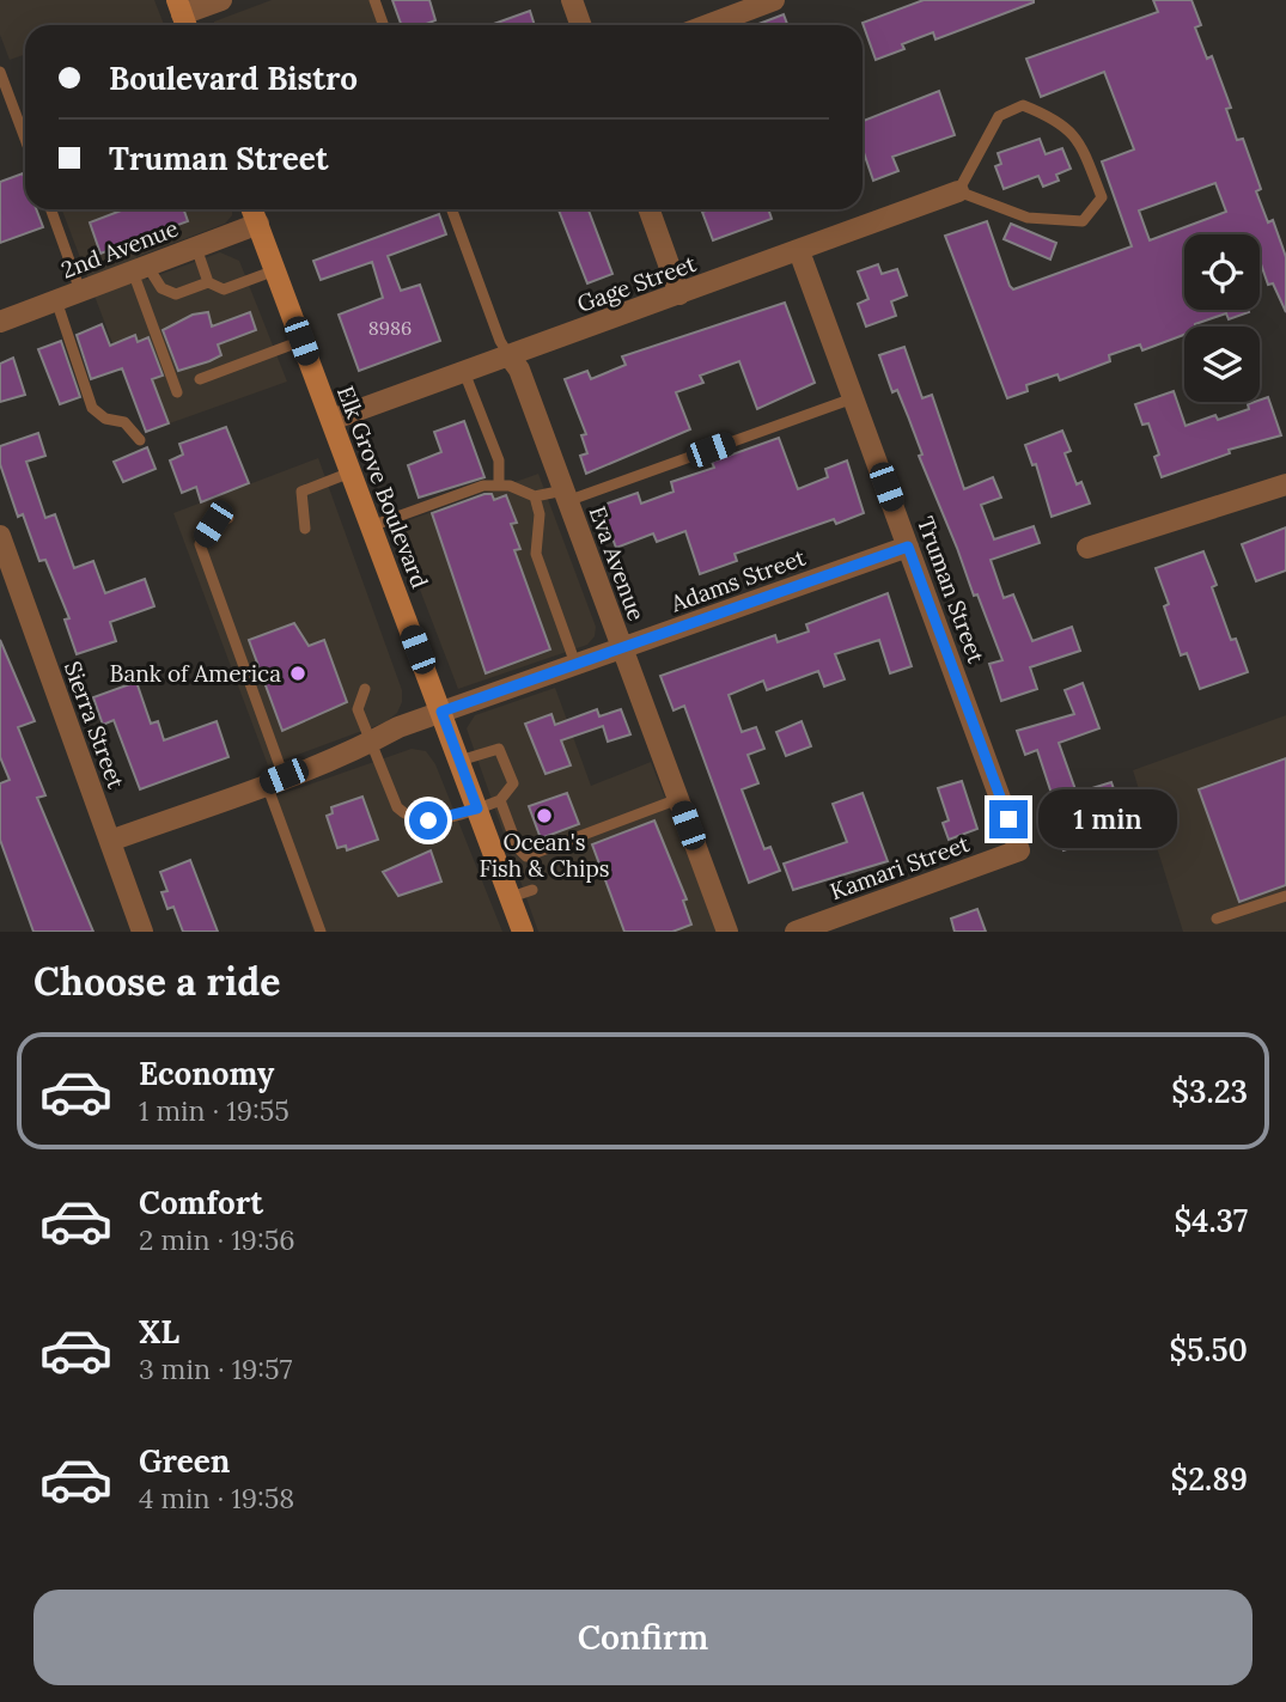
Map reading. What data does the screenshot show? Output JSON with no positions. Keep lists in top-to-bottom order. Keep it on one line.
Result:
{"streets":{"main road":["Elk Grove Boulevard"],"street":["2nd Avenue","Gage Street","Eva Avenue","Adams Street","Truman Street","Sierra Street","Kamari Street"]},"crossings":[["2nd Avenue","Elk Grove Boulevard"],["Gage Street","Elk Grove Boulevard"],["Gage Street","Eva Avenue"],["Gage Street","Truman Street"],["Elk Grove Boulevard","Adams Street"],["Eva Avenue","Adams Street"],["Adams Street","Truman Street"],["Adams Street","Sierra Street"],["Truman Street","Kamari Street"]],"places":["Bank of America","Ocean's Fish & Chips"],"house_numbers":["8986"],"page":{"banner":["Boulevard Bistro","Truman Street"],"bubble":"1 min","heading":"Choose a ride","list":[{"name":"Economy","note":"1 min · 19:55","value":"$3.23"},{"name":"Comfort","note":"2 min · 19:56","value":"$4.37"},{"name":"XL","note":"3 min · 19:57","value":"$5.50"},{"name":"Green","note":"4 min · 19:58","value":"$2.89"}],"buttons":"Confirm"}}
